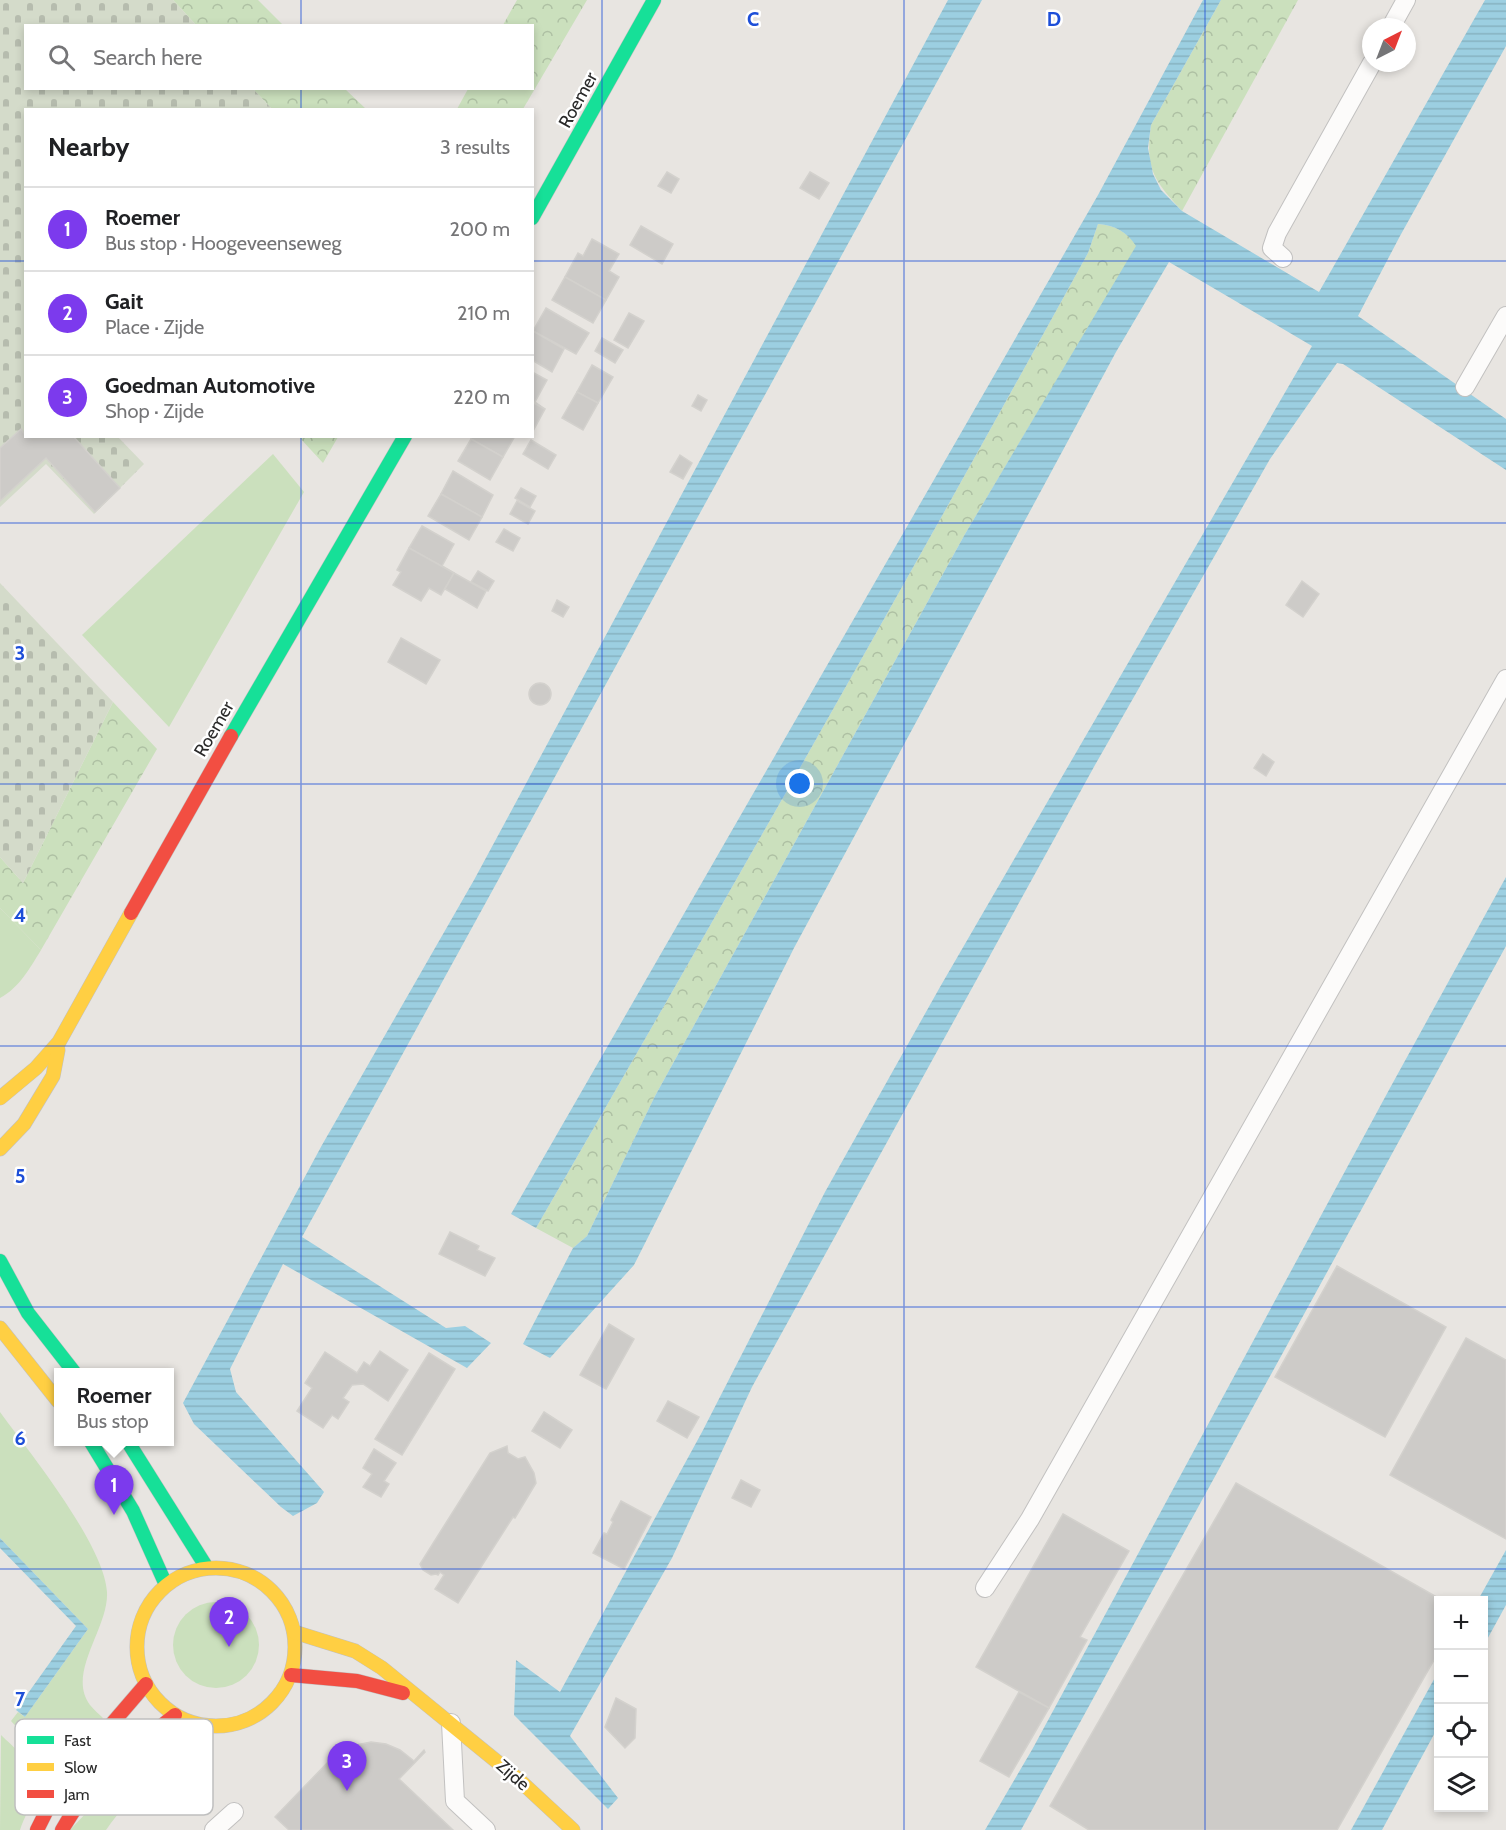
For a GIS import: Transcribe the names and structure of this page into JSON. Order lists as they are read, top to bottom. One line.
{"streets":{"main road":["Roemer","Zijde"]},"legend":["Fast","Slow","Jam"],"north":"top right","page":{"search":"Search here","heading":["Nearby","3 results"],"list":[{"mark":"1","name":"Roemer","note":"Bus stop · Hoogeveenseweg","value":"200 m"},{"mark":"2","name":"Gait","note":"Place · Zijde","value":"210 m"},{"mark":"3","name":"Goedman Automotive","note":"Shop · Zijde","value":"220 m"}],"popup":["Roemer","Bus stop"],"pins":["1","2","3"],"map_buttons":["+","−"]},"grid":{"columns":["C","D"],"rows":["3","4","5","6","7"]}}
